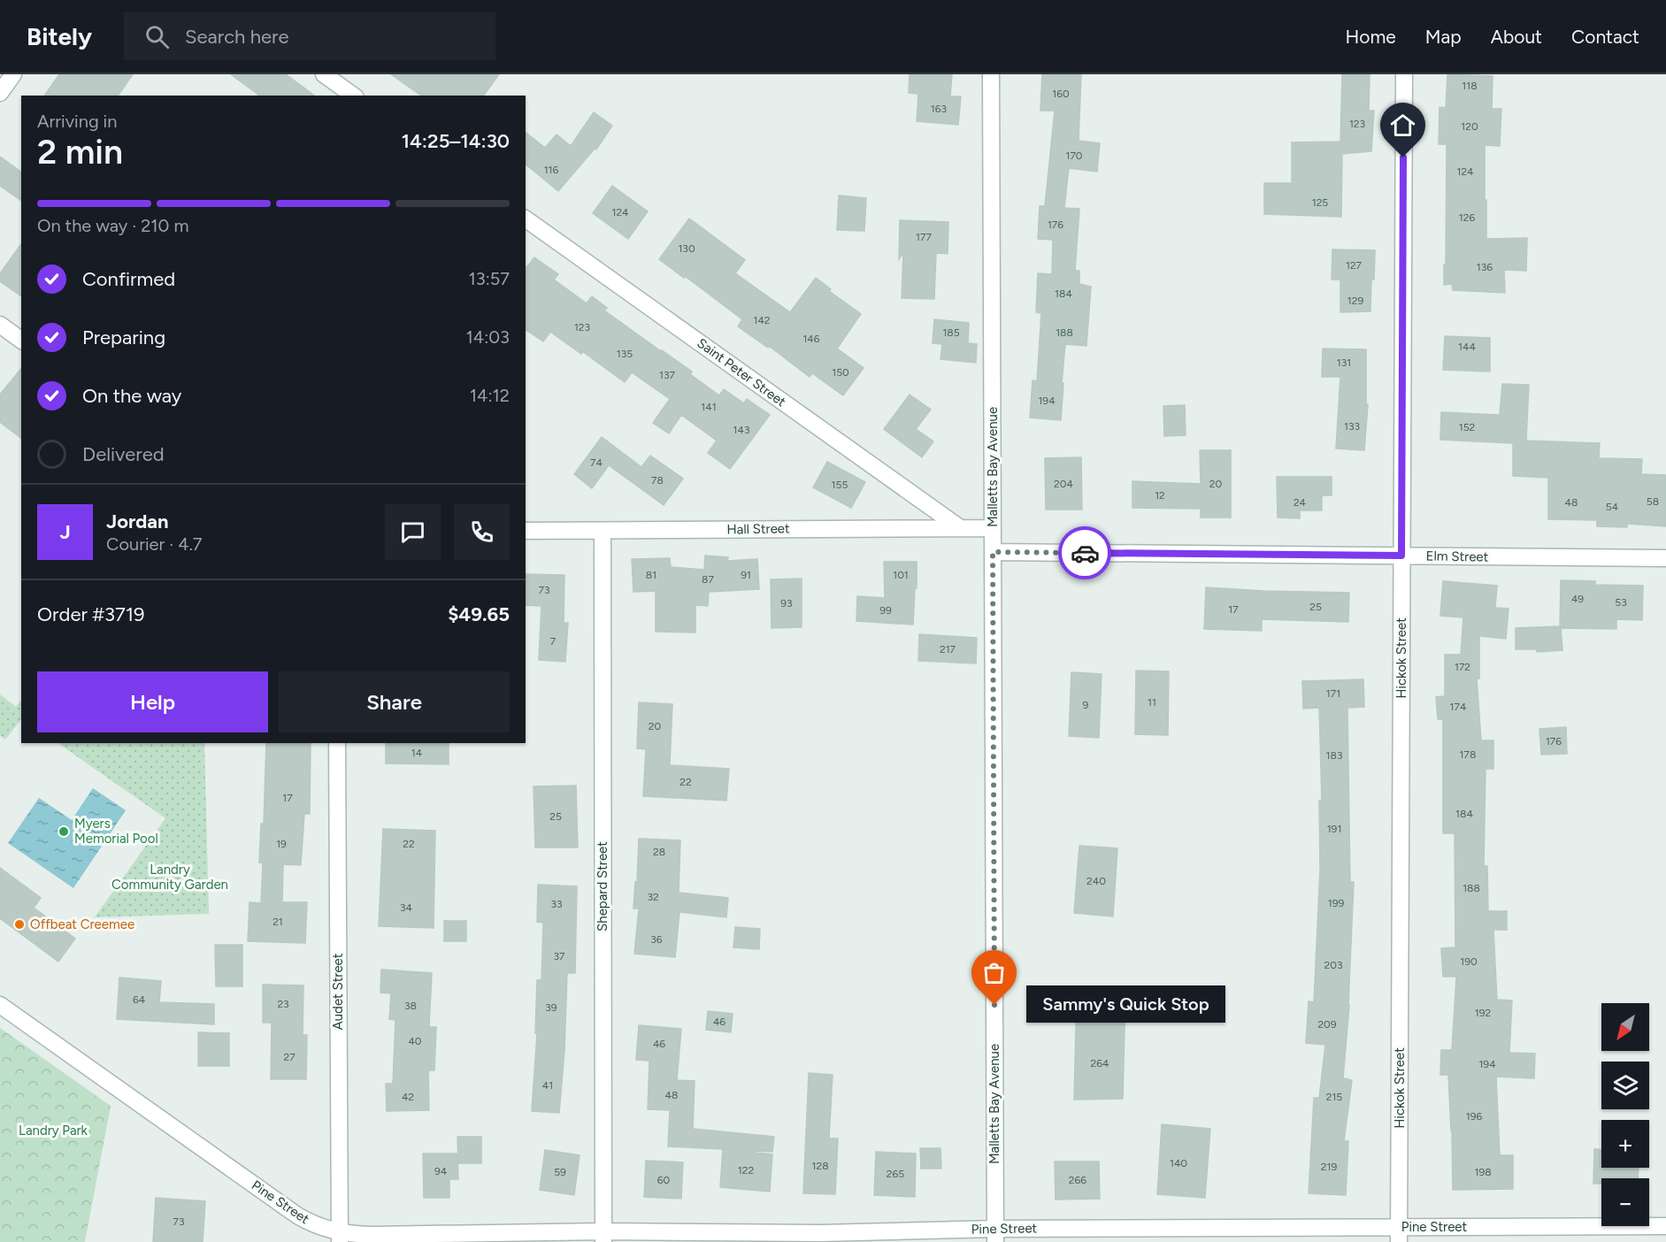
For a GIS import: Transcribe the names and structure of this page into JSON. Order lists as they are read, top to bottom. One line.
{"streets":{"street":["Saint Peter Street","Malletts Bay Avenue","Hall Street","Elm Street","Hickok Street","Shepard Street","Audet Street","Pine Street"]},"crossings":[["Saint Peter Street","Hall Street"],["Malletts Bay Avenue","Hall Street"],["Malletts Bay Avenue","Elm Street"],["Malletts Bay Avenue","Pine Street"],["Hall Street","Shepard Street"],["Elm Street","Hickok Street"],["Hickok Street","Pine Street"],["Shepard Street","Pine Street"],["Audet Street","Pine Street"]],"parks":["Landry Community Garden","Landry Park"],"places":["Myers Memorial Pool","Offbeat Creemee","Sammy's Quick Stop"],"house_numbers":["118","160","163","123","120","170","116","124","125","124","126","176","177","130","127","136","184","129","142","123","185","188","146","144","135","131","150","137","194","141","133","152","143","74","78","204","20","155","12","58","24","48","54","81","91","101","87","73","49","53","93","25","17","99","7","217","172","171","11","9","174","20","176","14","178","183","22","17","184","25","191","19","22","28","240","188","32","199","33","34","21","36","37","190","203","64","23","38","39","192","46","209","40","46","27","264","194","41","48","42","215","196","140","128","219","122","94","59","198","265","60","266","73"],"north":"bottom left","page":{"header":"Bitely","search":"Search here","nav":["Home","Map","About","Contact"],"heading":["2 min","Arriving in","14:25–14:30"],"panel":["Jordan","Courier · 4.7","Order #3719","$49.65"],"bar":"On the way · 210 m","list":[["Confirmed","13:57"],["Preparing","14:03"],["On the way","14:12"],"Delivered"],"round":"J","buttons":["Help","Share"],"bubble":"Sammy's Quick Stop","map_buttons":["+","−"]}}
